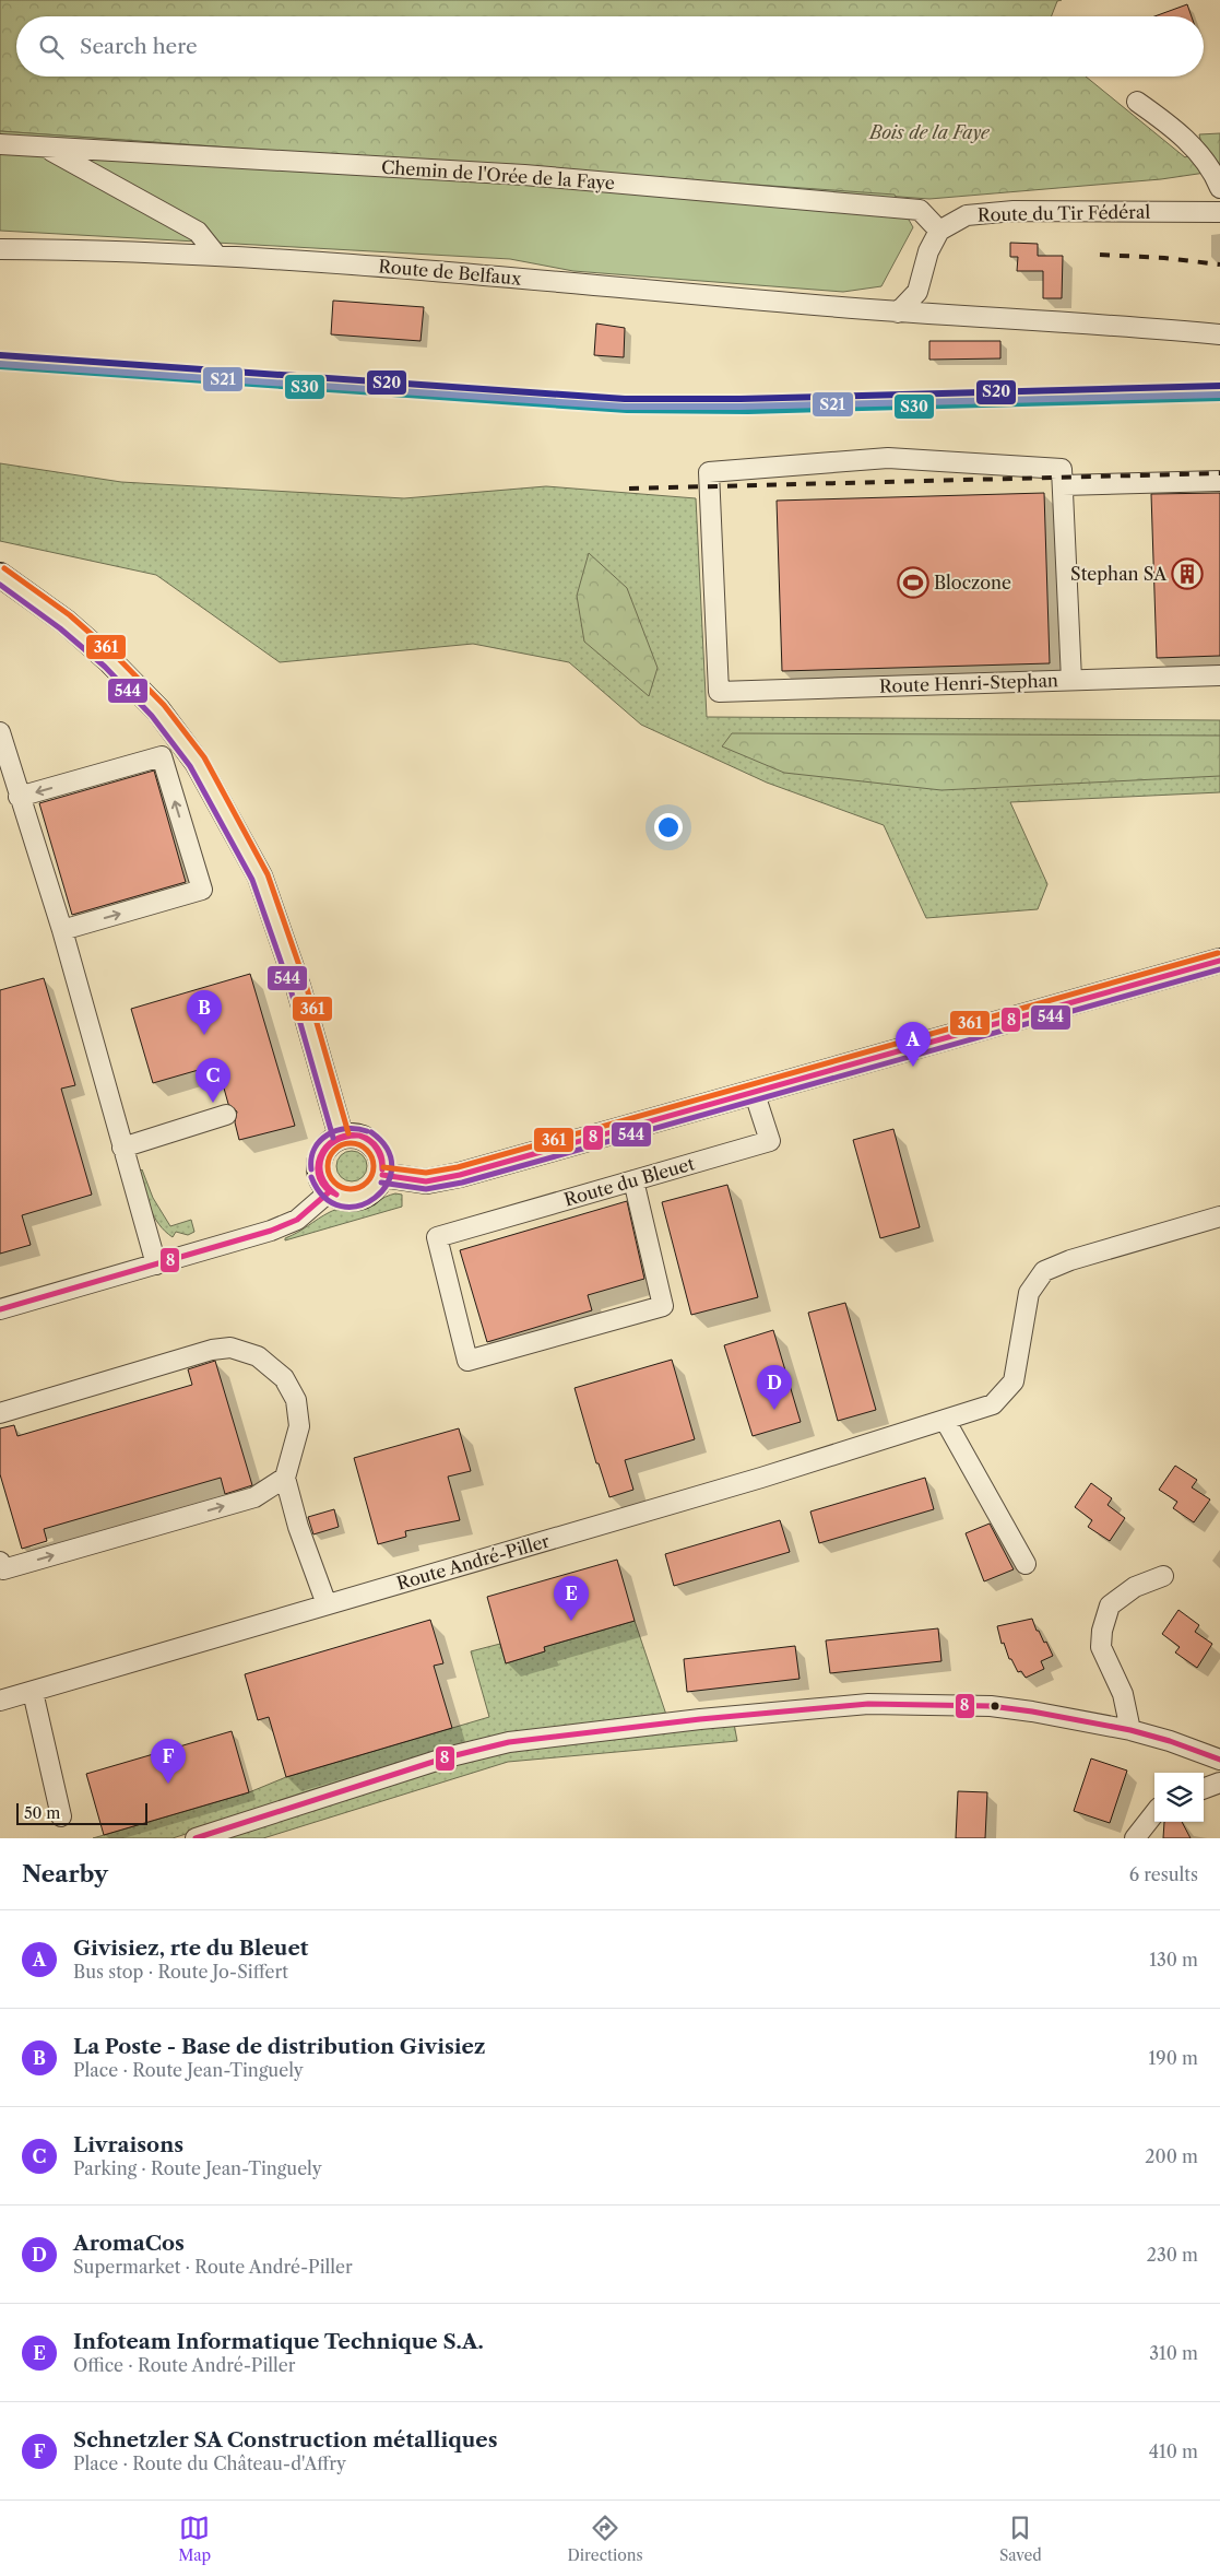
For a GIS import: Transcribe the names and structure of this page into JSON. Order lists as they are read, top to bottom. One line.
{"streets":{"street":["Chemin de l'Orée de la Faye","Route du Tir Fédéral","Route de Belfaux","Route Henri-Stephan","Route du Bleuet","Route André-Piller"]},"crossings":[["Chemin de l'Orée de la Faye","Route du Tir Fédéral"],["Chemin de l'Orée de la Faye","Route de Belfaux"]],"parks":["Bois de la Faye"],"places":{"building":["Stephan SA"],"sports":["Bloczone"]},"lines":["transit line S20","transit line S21","transit line S30","transit line 361","transit line 544","transit line 8"],"scale_bar":"50 m","page":{"search":"Search here","pins":["B","A","C","D","E","F"],"scale":"50 m","heading":["Nearby","6 results"],"list":[{"mark":"A","name":"Givisiez, rte du Bleuet","note":"Bus stop · Route Jo-Siffert","value":"130 m"},{"mark":"B","name":"La Poste - Base de distribution Givisiez","note":"Place · Route Jean-Tinguely","value":"190 m"},{"mark":"C","name":"Livraisons","note":"Parking · Route Jean-Tinguely","value":"200 m"},{"mark":"D","name":"AromaCos","note":"Supermarket · Route André-Piller","value":"230 m"},{"mark":"E","name":"Infoteam Informatique Technique S.A.","note":"Office · Route André-Piller","value":"310 m"},{"mark":"F","name":"Schnetzler SA Construction métalliques","note":"Place · Route du Château-d'Affry","value":"410 m"}],"nav":["Map","Directions","Saved"]}}
